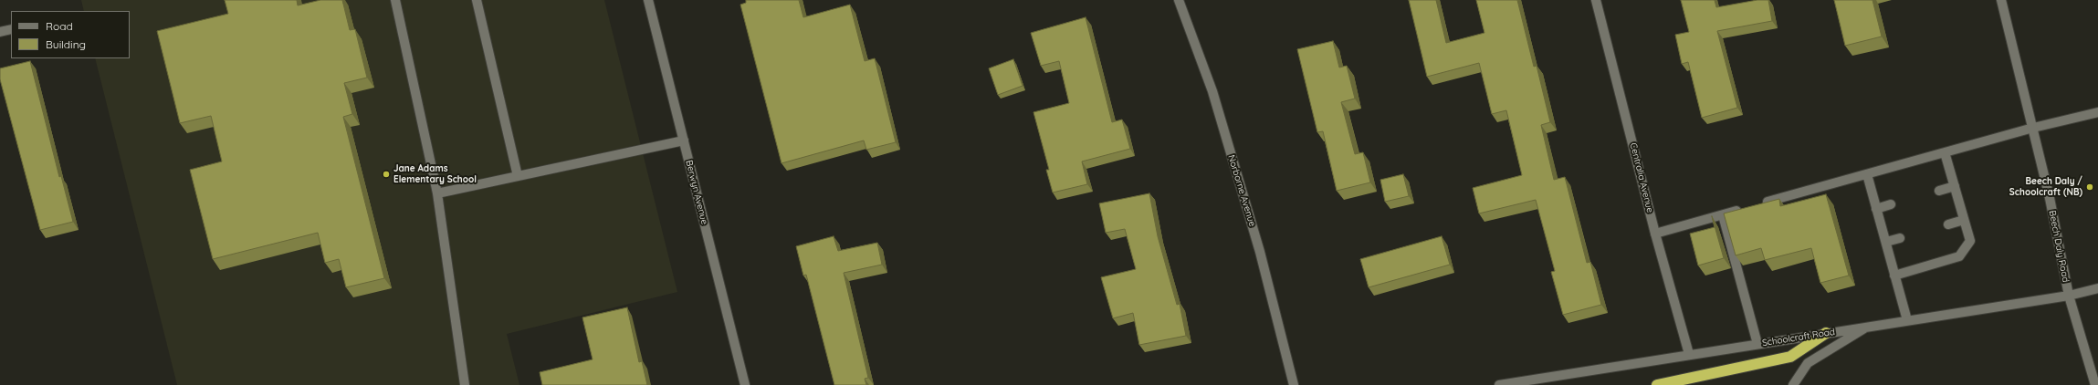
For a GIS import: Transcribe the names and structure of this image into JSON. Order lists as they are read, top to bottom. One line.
{"streets":{"street":["Centralia Avenue","Norborne Avenue","Berwyn Avenue","Beech Daly Road","Schoolcraft Road"]},"crossings":[["Centralia Avenue","Schoolcraft Road"],["Beech Daly Road","Schoolcraft Road"]],"places":["Jane Adams Elementary School","Beech Daly / Schoolcraft (NB)"],"legend":["Road","Building"]}
